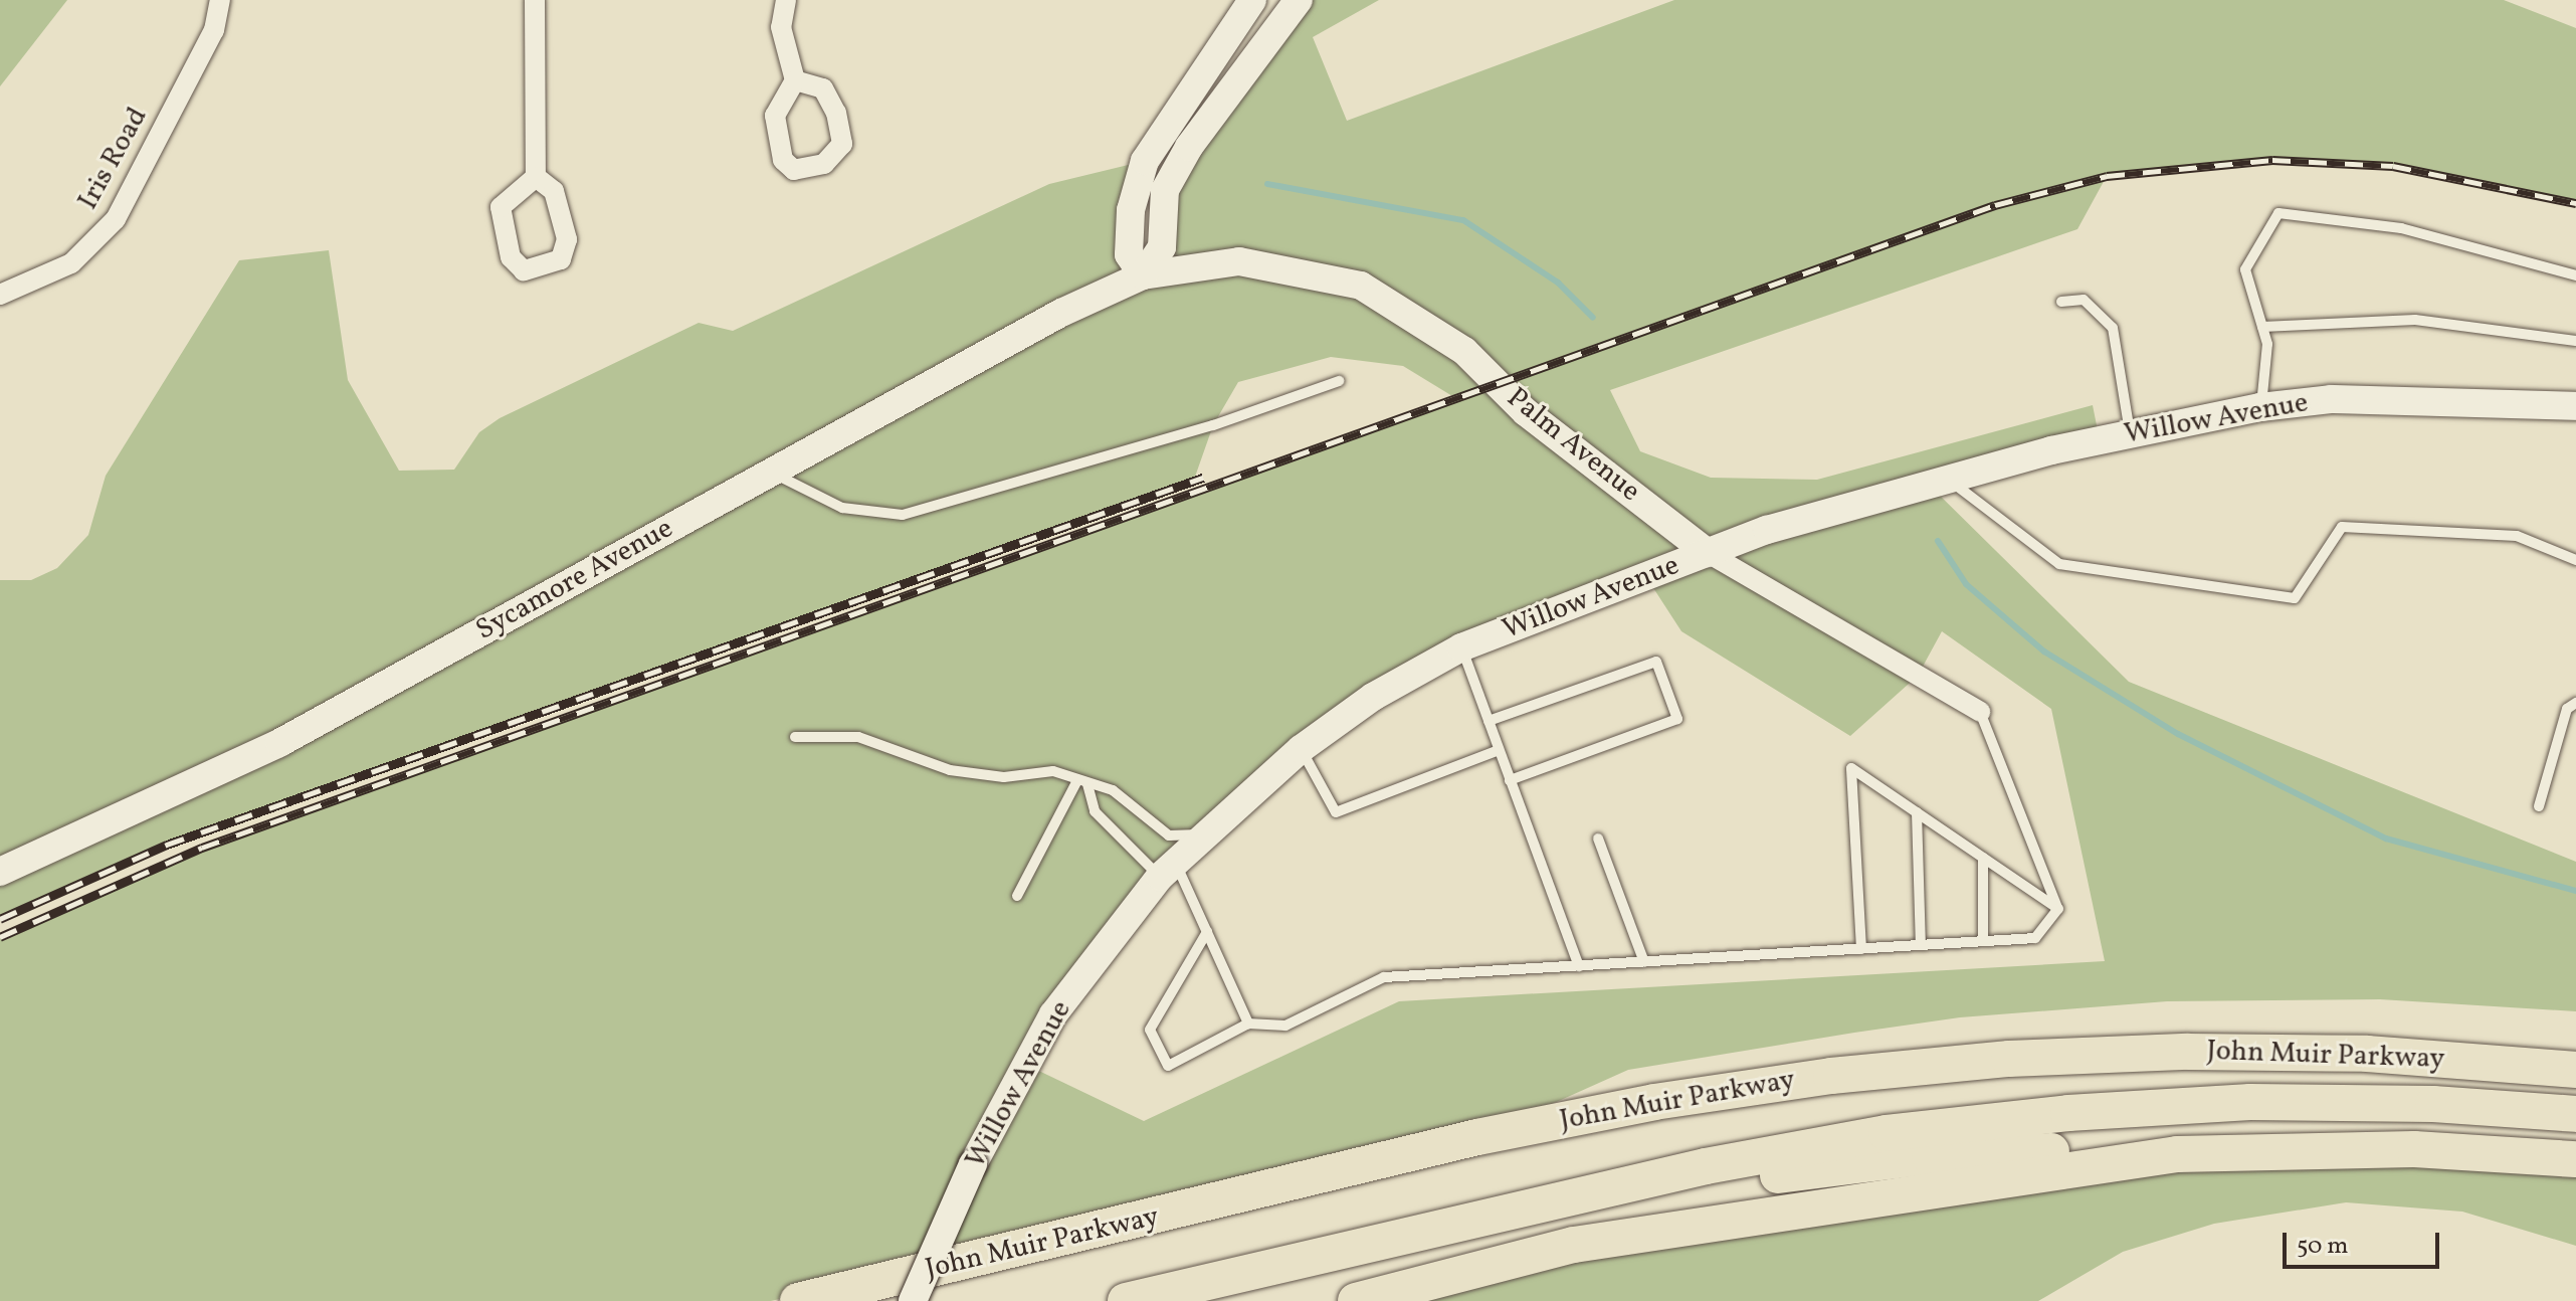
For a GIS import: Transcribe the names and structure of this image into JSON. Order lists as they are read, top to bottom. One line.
{"streets":{"highway":["John Muir Parkway"],"street":["Iris Road","Willow Avenue","Palm Avenue","Sycamore Avenue"]},"crossings":[["Willow Avenue","Palm Avenue"],["Palm Avenue","Sycamore Avenue"]],"scale_bar":"50 m"}
